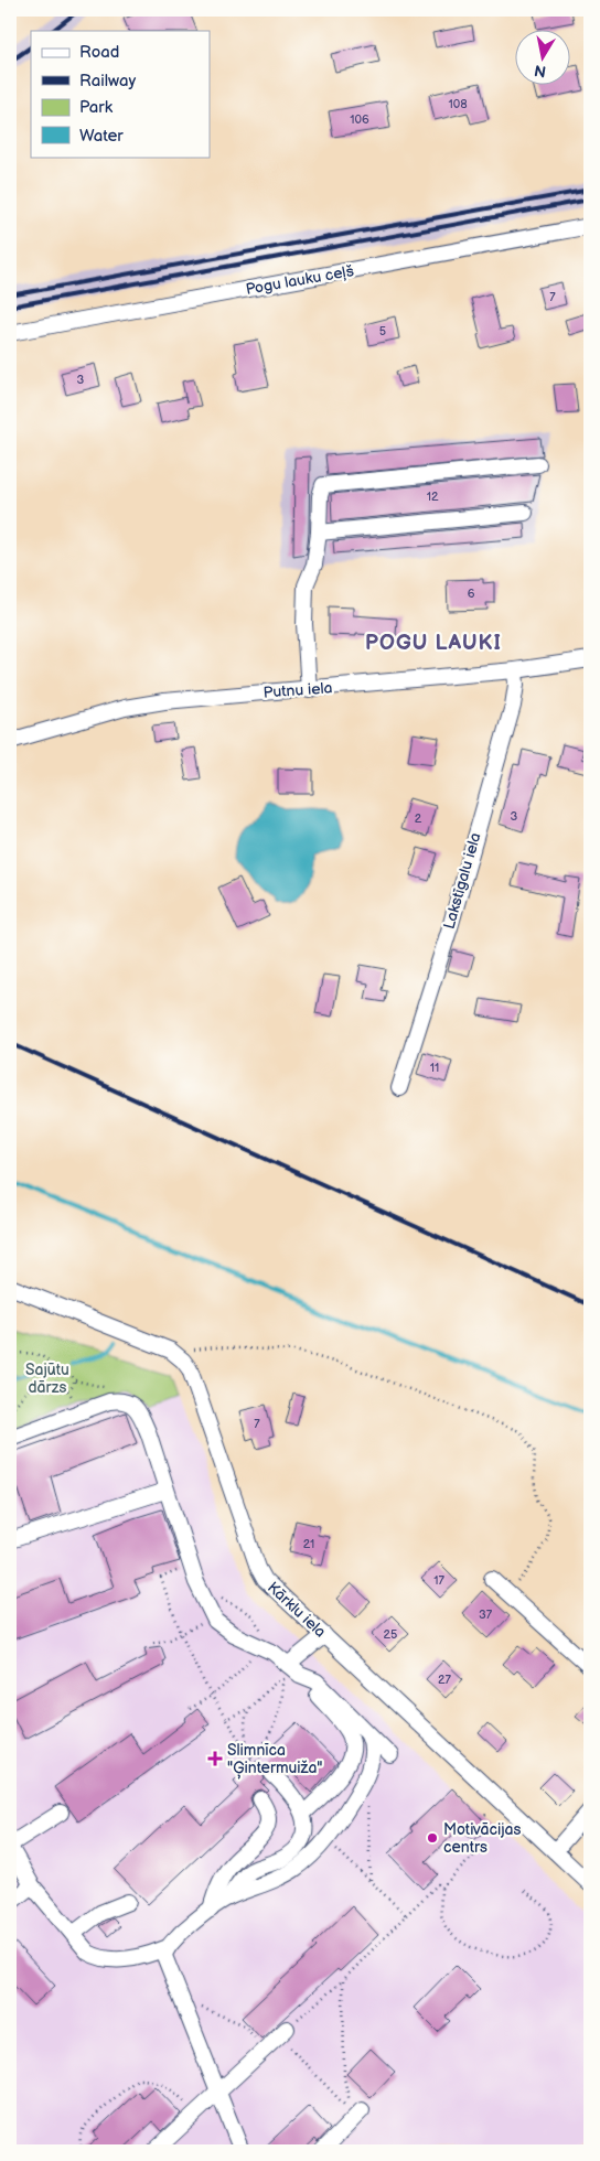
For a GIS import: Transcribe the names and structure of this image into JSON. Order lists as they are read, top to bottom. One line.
{"streets":{"street":["Pogu lauku ceļš","Putnu iela","Lakstīgalu iela","Kārklu iela"]},"crossings":[["Putnu iela","Lakstīgalu iela"]],"districts":["POGU LAUKI"],"parks":["Sajūtu dārzs"],"places":{"health":["Slimnīca \"Ģintermuiža\""],"other":["Motivācijas centrs"]},"house_numbers":["108","106","7","5","3","12","6","3","2","11","7","21","17","37","25","27"],"legend":["Road","Railway","Park","Water"],"north":"bottom"}
